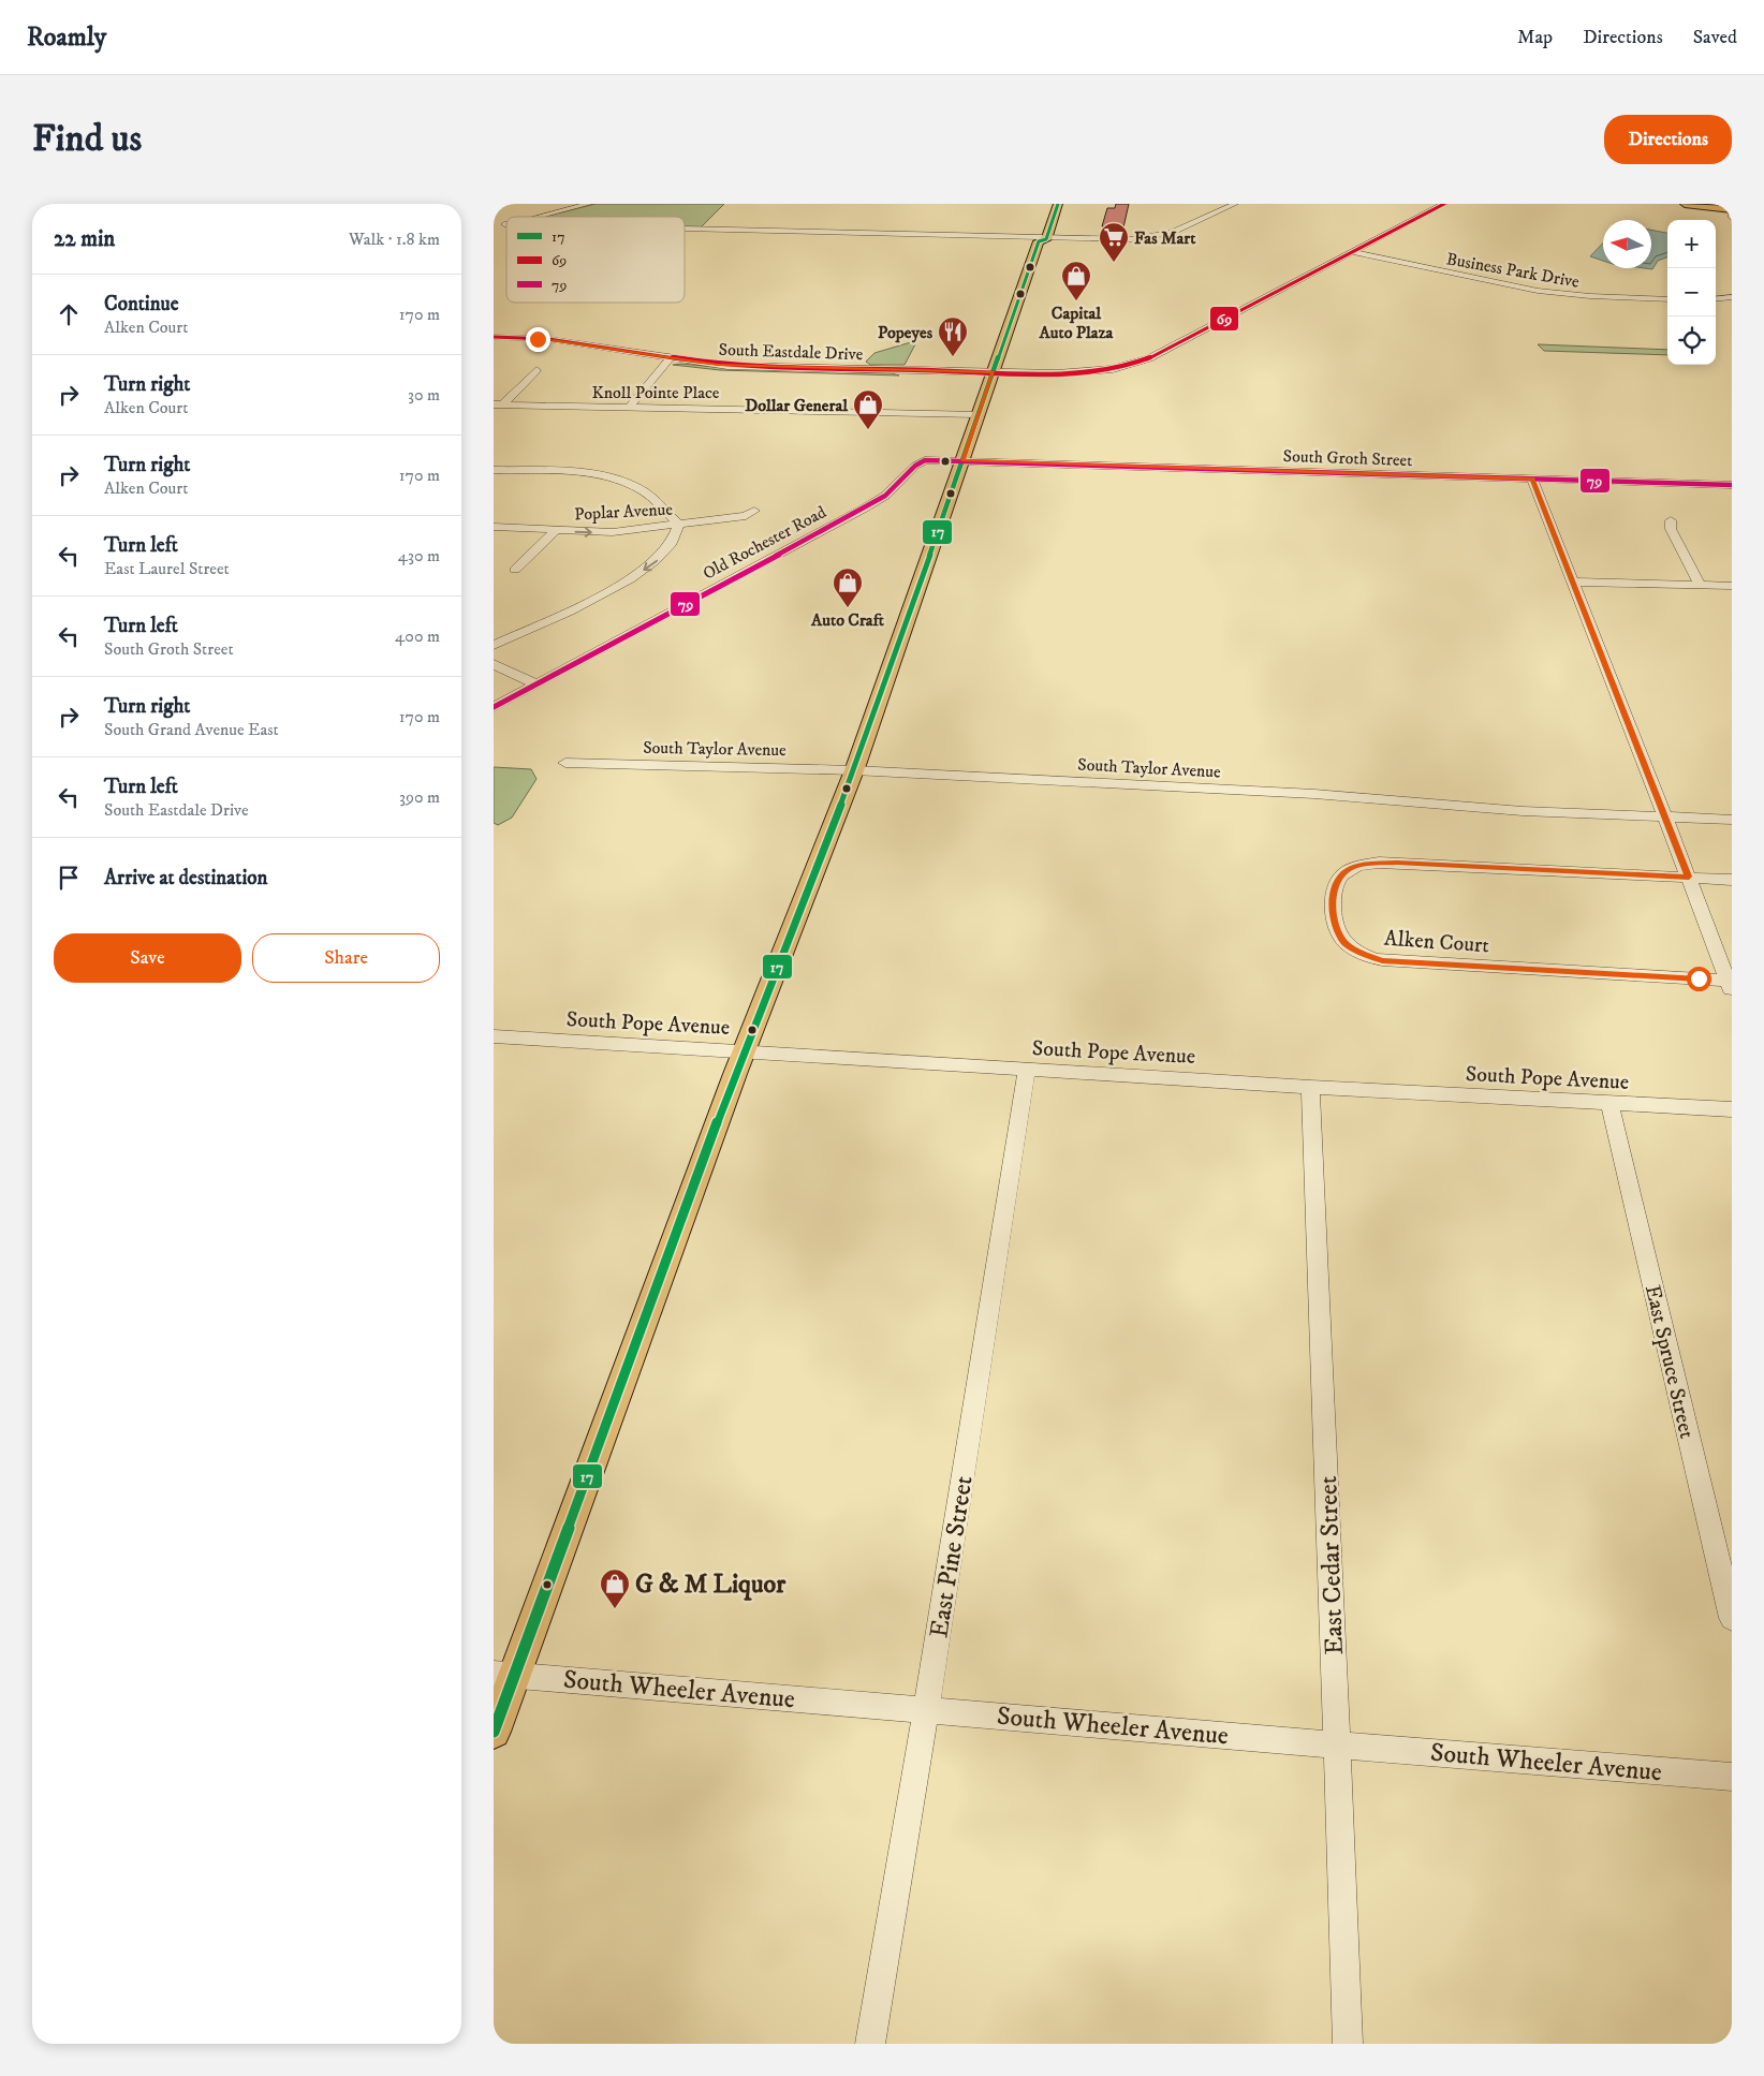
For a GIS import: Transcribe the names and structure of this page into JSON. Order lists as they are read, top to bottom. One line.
{"streets":{"street":["Business Park Drive","South Eastdale Drive","Knoll Pointe Place","South Groth Street","Poplar Avenue","Old Rochester Road","South Taylor Avenue","Alken Court","South Pope Avenue","East Spruce Street","East Pine Street","East Cedar Street","South Wheeler Avenue"]},"crossings":[["South Groth Street","Old Rochester Road"],["South Pope Avenue","East Spruce Street"],["South Pope Avenue","East Pine Street"],["South Pope Avenue","East Cedar Street"],["East Pine Street","South Wheeler Avenue"],["East Cedar Street","South Wheeler Avenue"]],"places":{"supermarket":["Fas Mart"],"shop":["Capital Auto Plaza","Dollar General","Auto Craft","G & M Liquor"],"restaurant":["Popeyes"]},"lines":["transit line 17","transit line 69","transit line 79"],"legend":["17","69","79"],"north":"left","page":{"header":"Roamly","nav":["Map","Directions","Saved"],"buttons":["Directions",["Save","Share"]],"title":"Find us","heading":["22 min","Walk · 1.8 km"],"map_buttons":["+","−"],"list":[["Continue","Alken Court","170 m"],["Turn right","Alken Court","30 m"],["Turn right","Alken Court","170 m"],["Turn left","East Laurel Street","430 m"],["Turn left","South Groth Street","400 m"],["Turn right","South Grand Avenue East","170 m"],["Turn left","South Eastdale Drive","390 m"],"Arrive at destination"]}}
